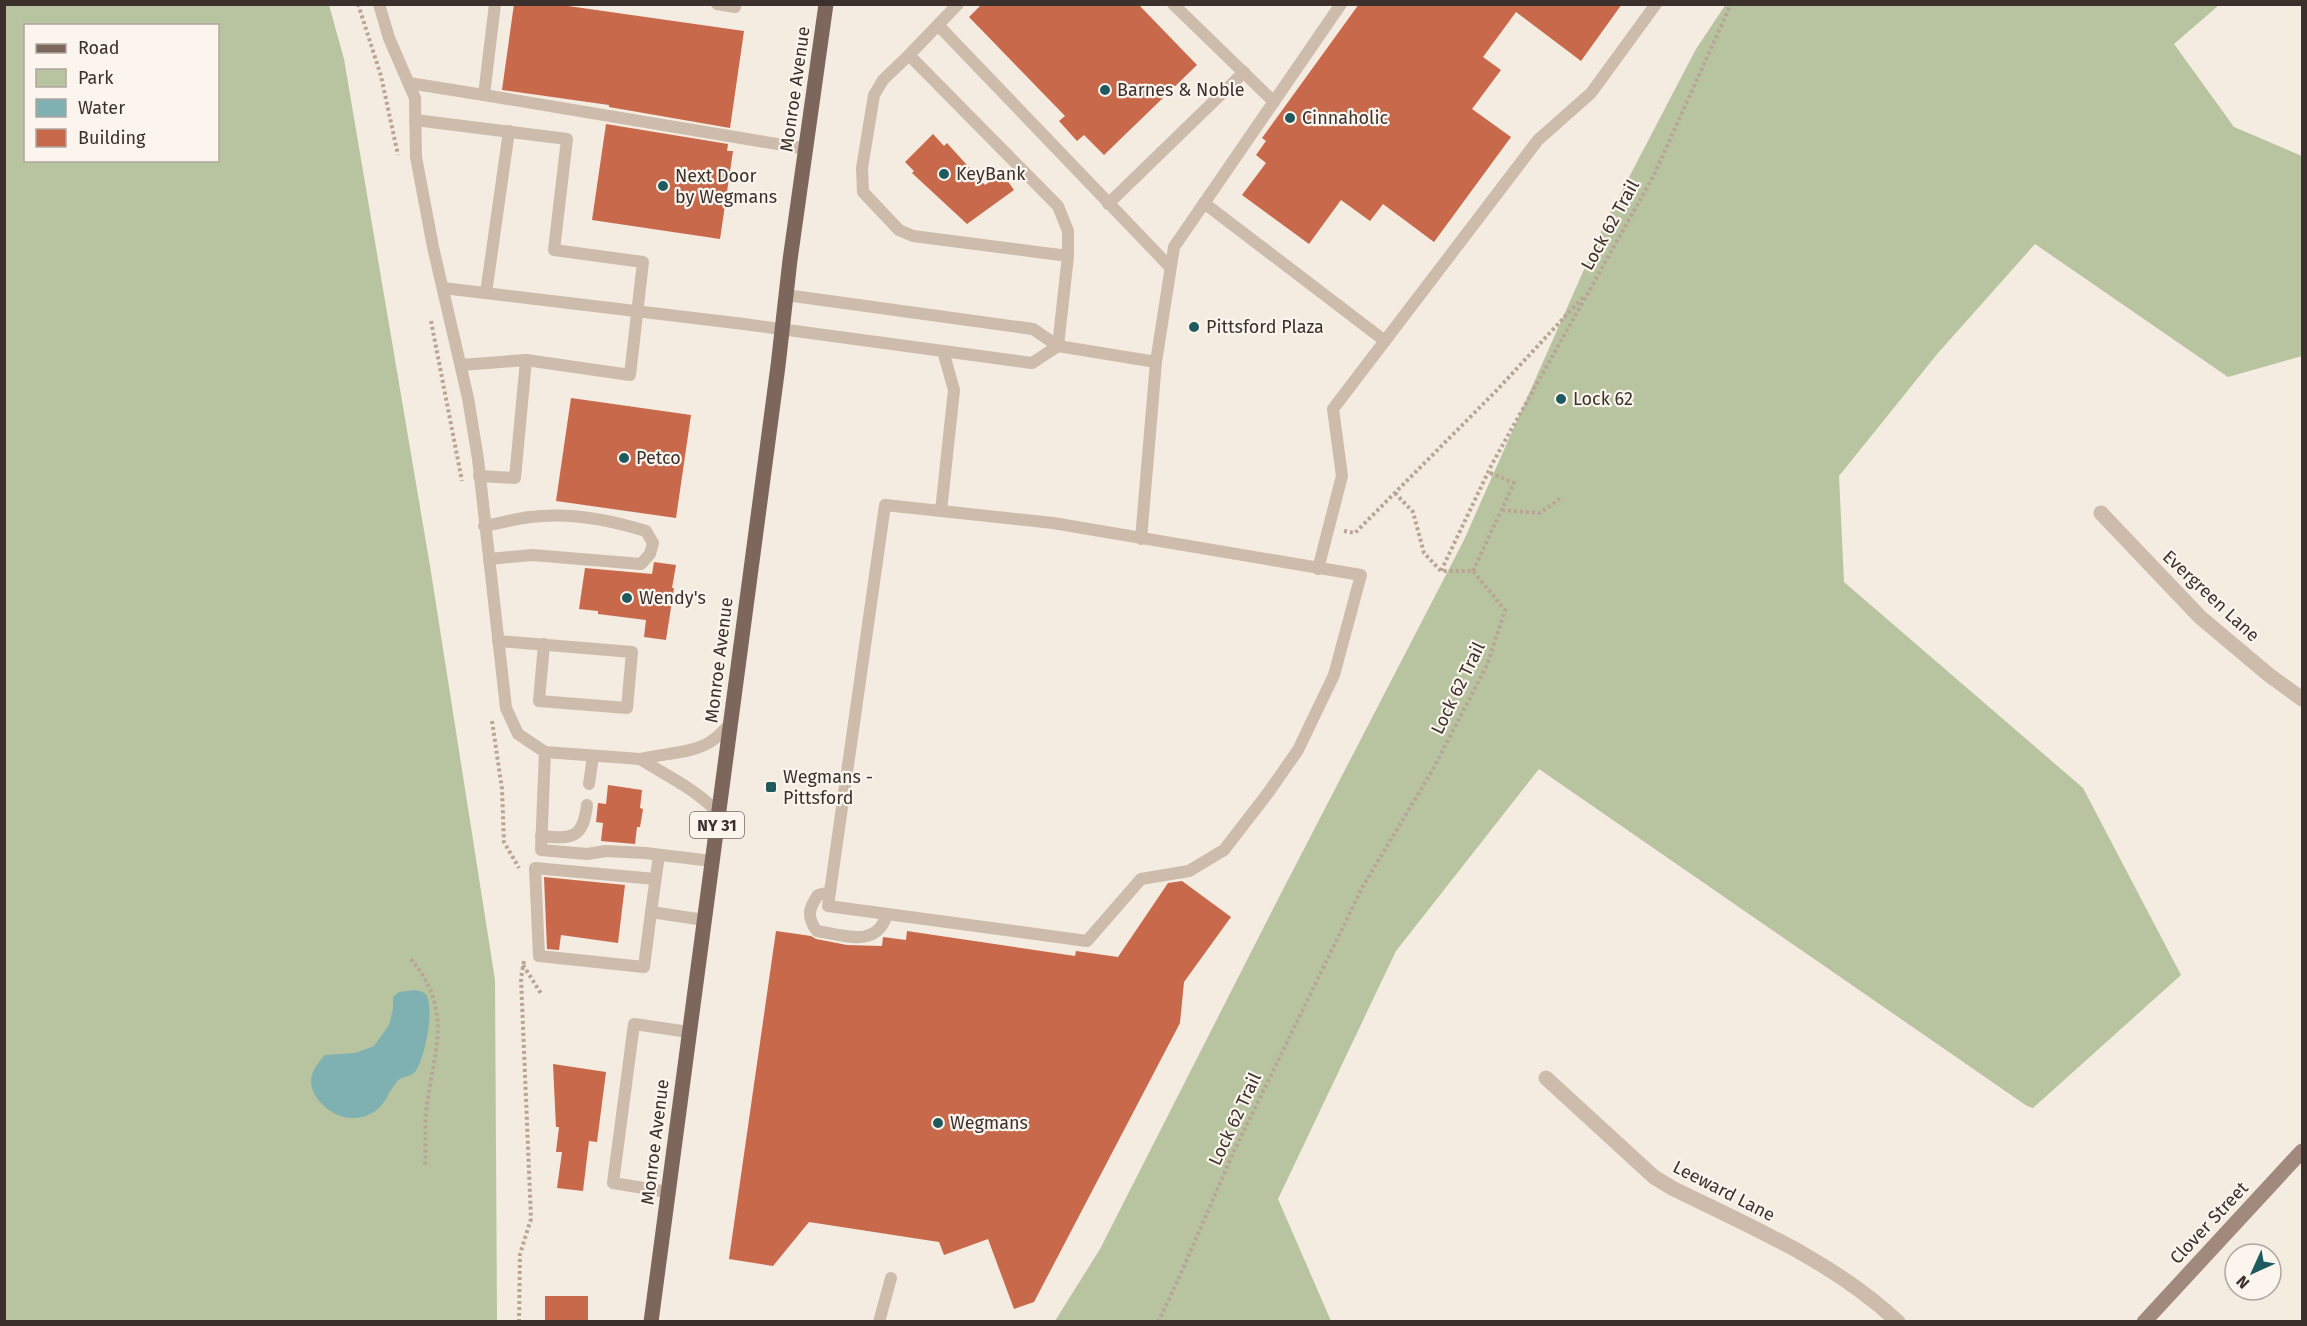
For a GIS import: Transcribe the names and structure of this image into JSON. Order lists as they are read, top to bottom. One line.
{"streets":{"main road":["Monroe Avenue","NY 31","Clover Street"],"street":["Evergreen Lane","Leeward Lane"],"path":["Lock 62 Trail"]},"places":{"other":["Barnes & Noble","Cinnaholic","KeyBank","Next Door by Wegmans","Pittsford Plaza","Lock 62","Petco","Wendy's","Wegmans"],"transit":["Wegmans - Pittsford"]},"legend":["Road","Park","Water","Building"],"north":"bottom left"}
